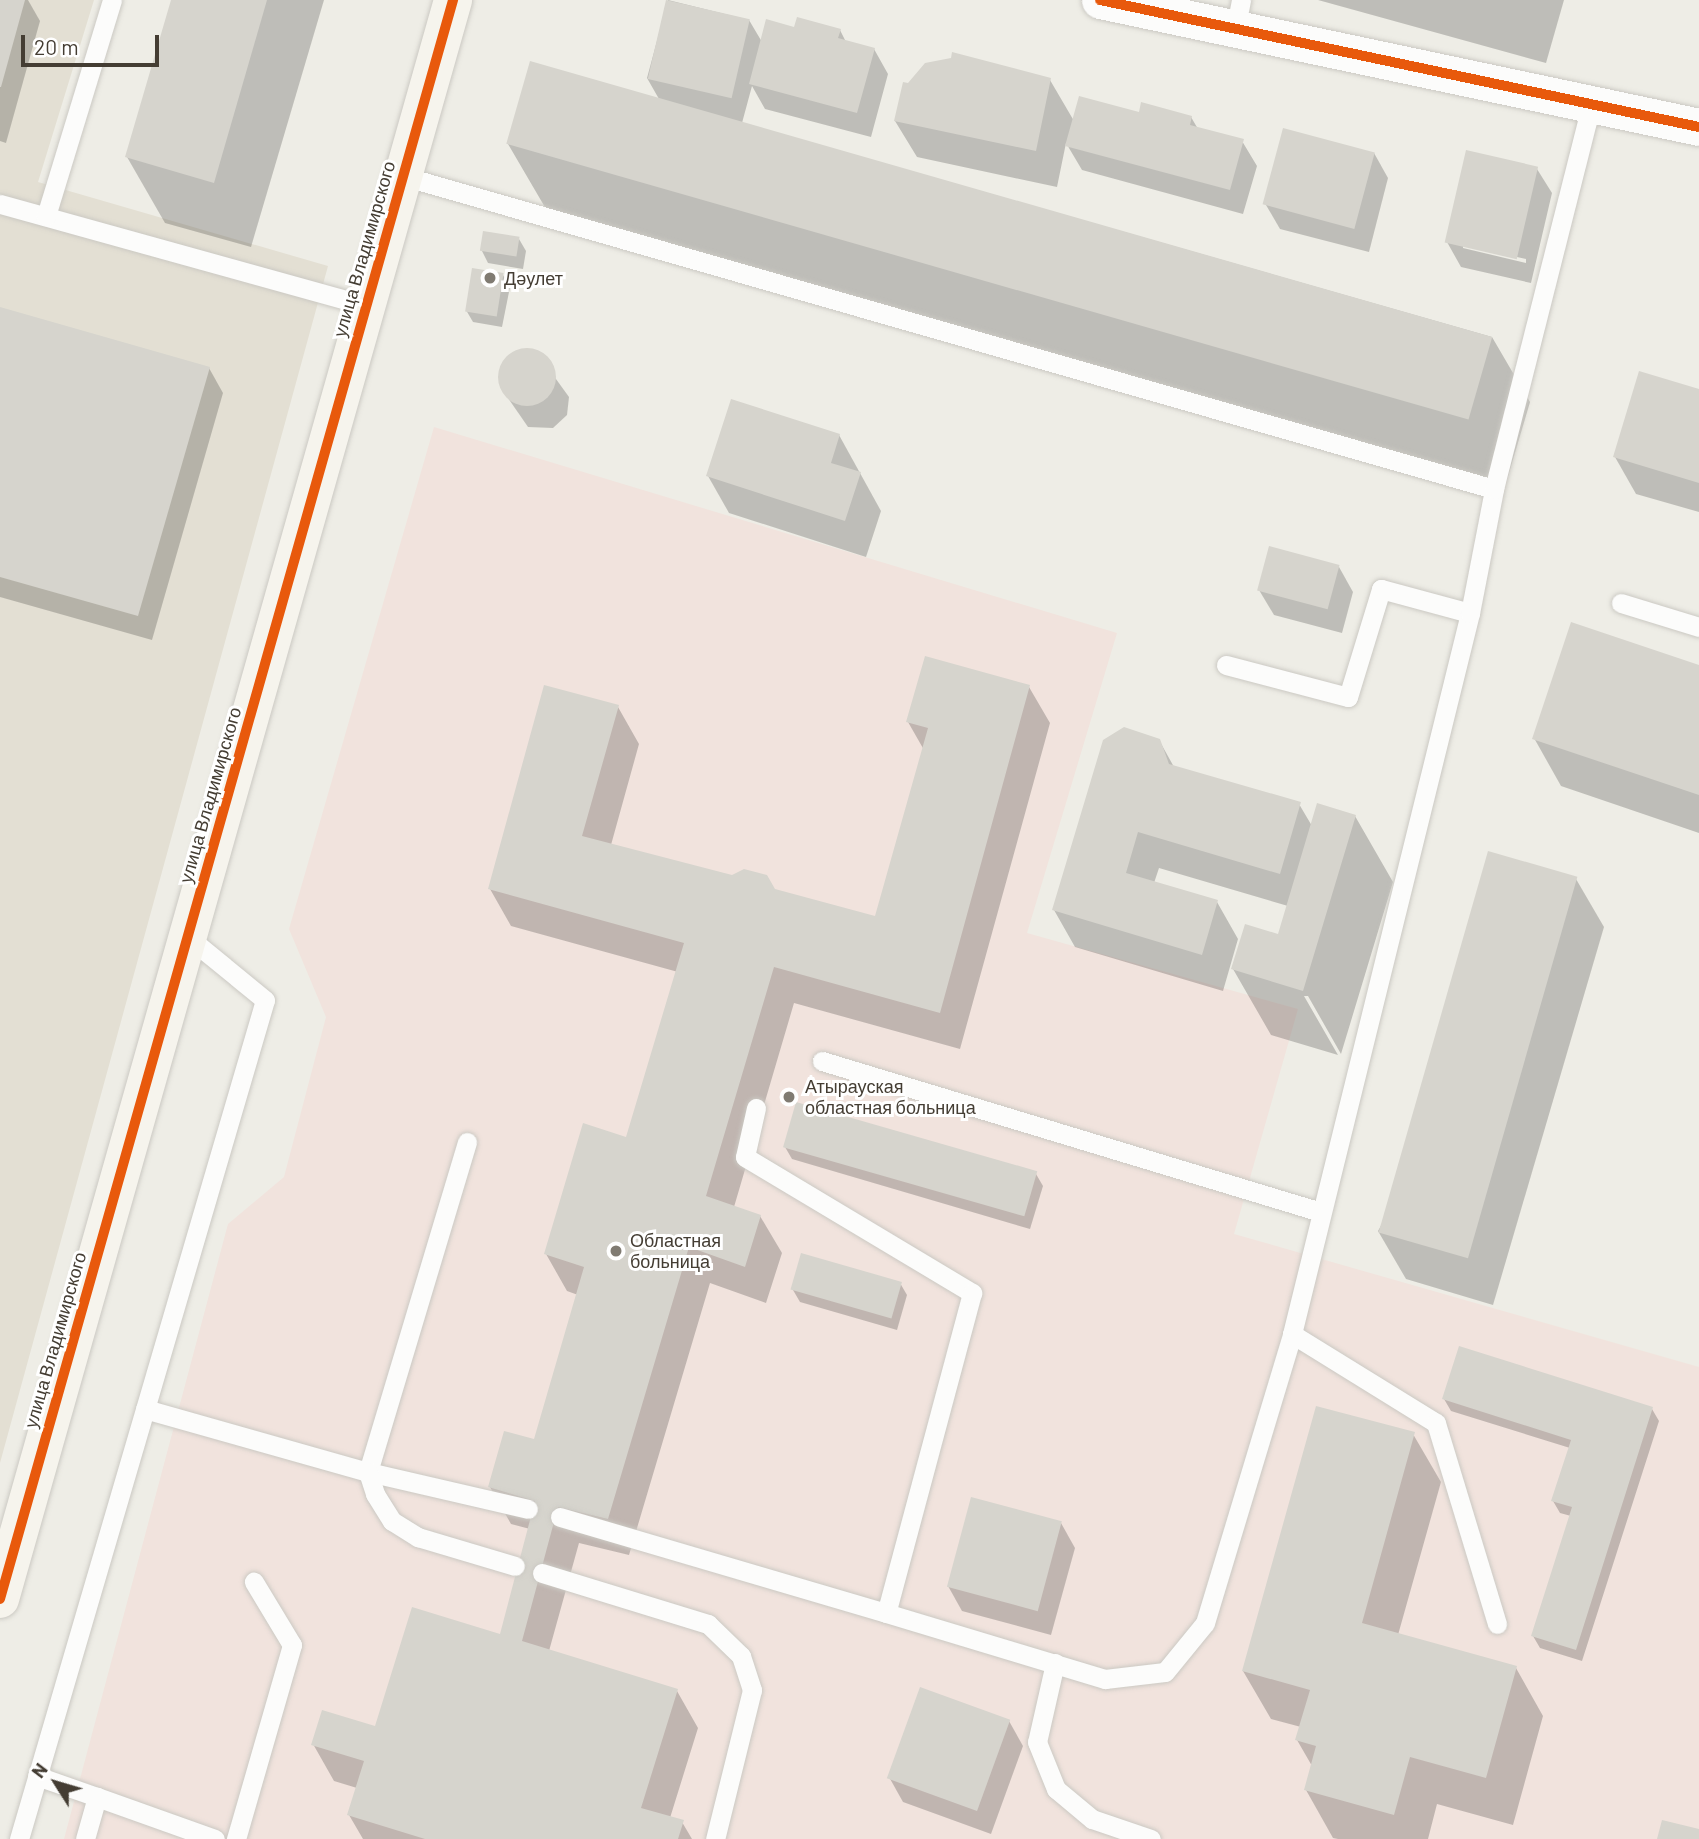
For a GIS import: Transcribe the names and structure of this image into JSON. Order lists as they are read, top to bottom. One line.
{"streets":{"street":["улица Владимирского"]},"places":["Дәулет","Атырауская областная больница","Областная больница"],"scale_bar":"20 m","north":"top left"}
